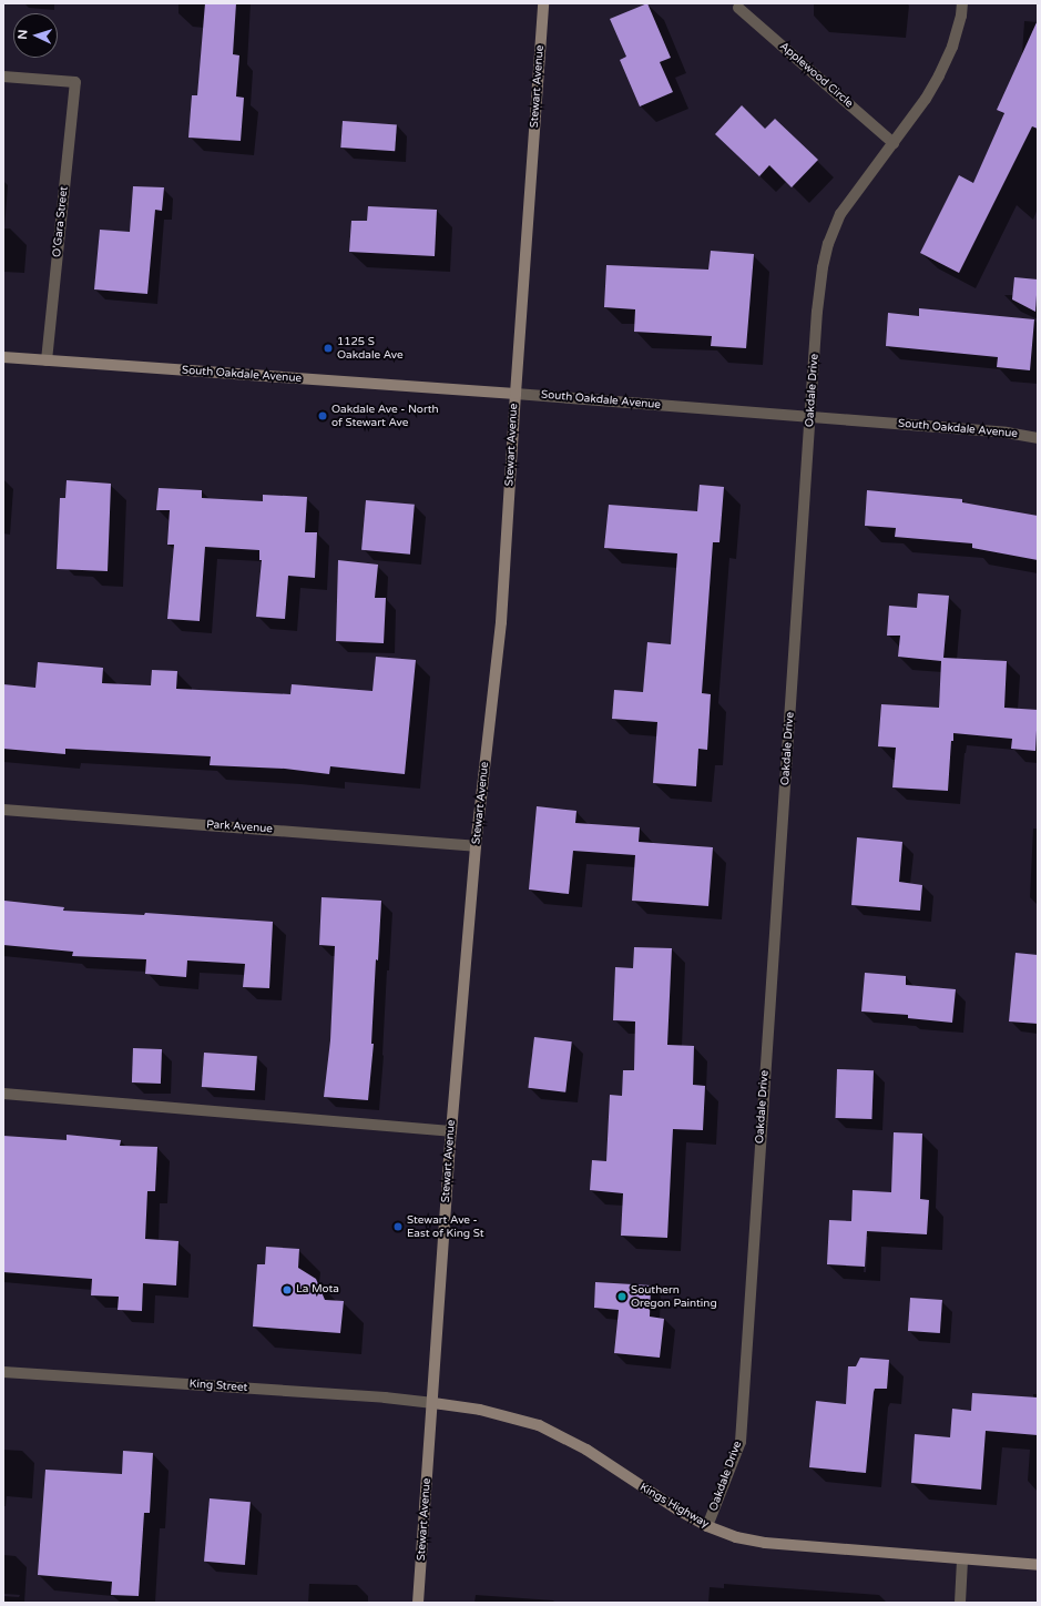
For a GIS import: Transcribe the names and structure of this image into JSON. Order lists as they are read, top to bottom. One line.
{"streets":{"main road":["Stewart Avenue","South Oakdale Avenue","Kings Highway"],"street":["Applewood Circle","O'Gara Street","Oakdale Drive","Park Avenue","King Street"]},"crossings":[["Applewood Circle","Oakdale Drive"],["Stewart Avenue","South Oakdale Avenue"],["Stewart Avenue","Park Avenue"],["Stewart Avenue","King Street"],["Stewart Avenue","Kings Highway"],["O'Gara Street","South Oakdale Avenue"],["South Oakdale Avenue","Oakdale Drive"],["Oakdale Drive","Kings Highway"],["King Street","Kings Highway"]],"places":["1125 S Oakdale Ave","Oakdale Ave - North of Stewart Ave","Stewart Ave - East of King St","La Mota","Southern Oregon Painting"],"north":"left"}
